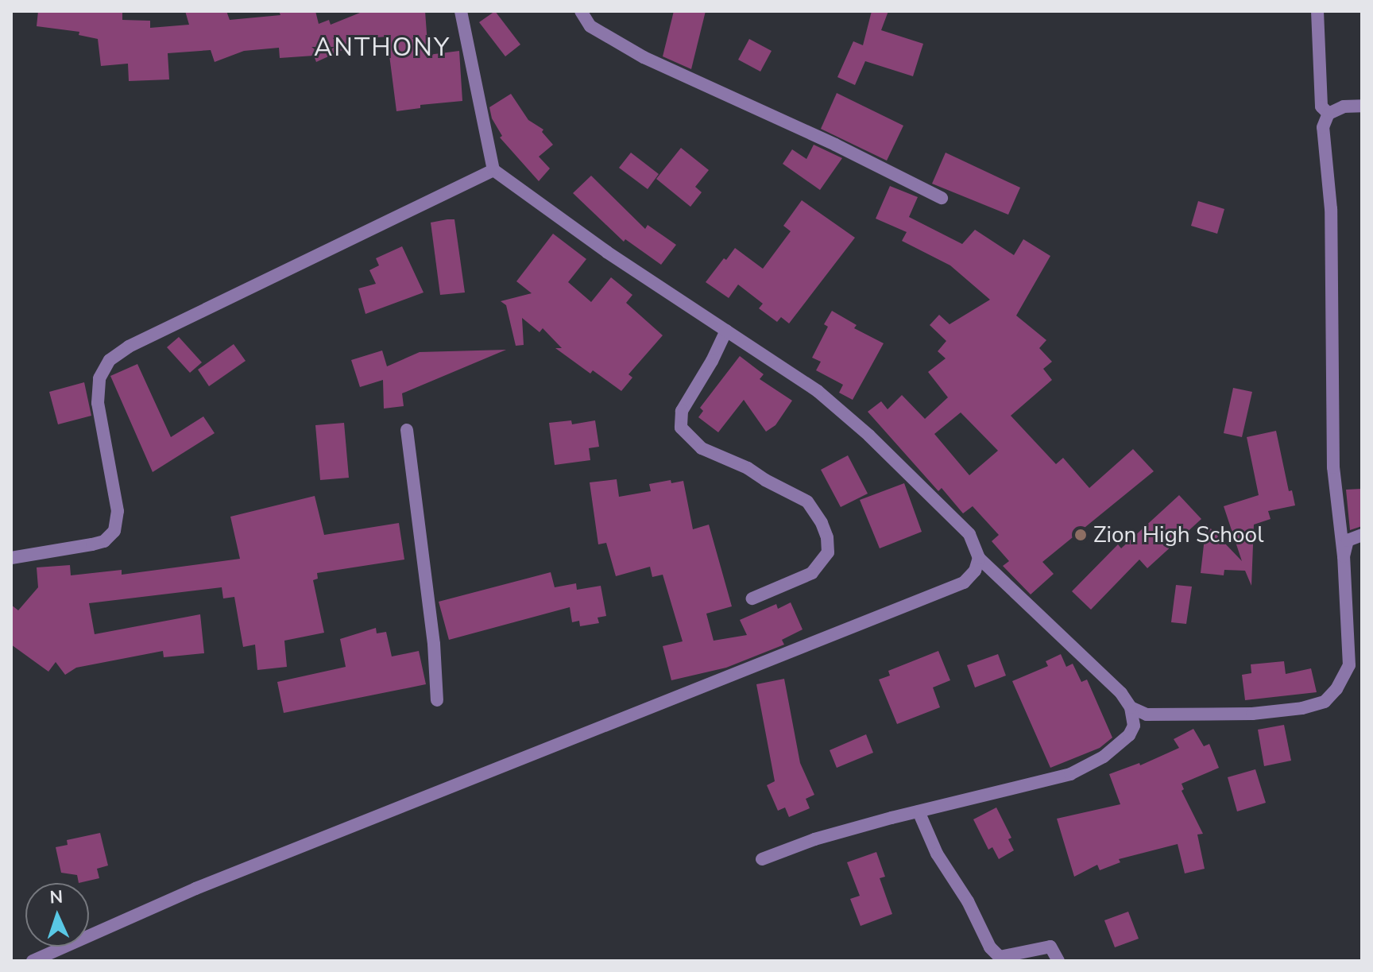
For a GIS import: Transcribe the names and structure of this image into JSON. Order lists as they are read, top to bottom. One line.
{"districts":["ANTHONY"],"places":["Zion High School"],"north":"top"}
